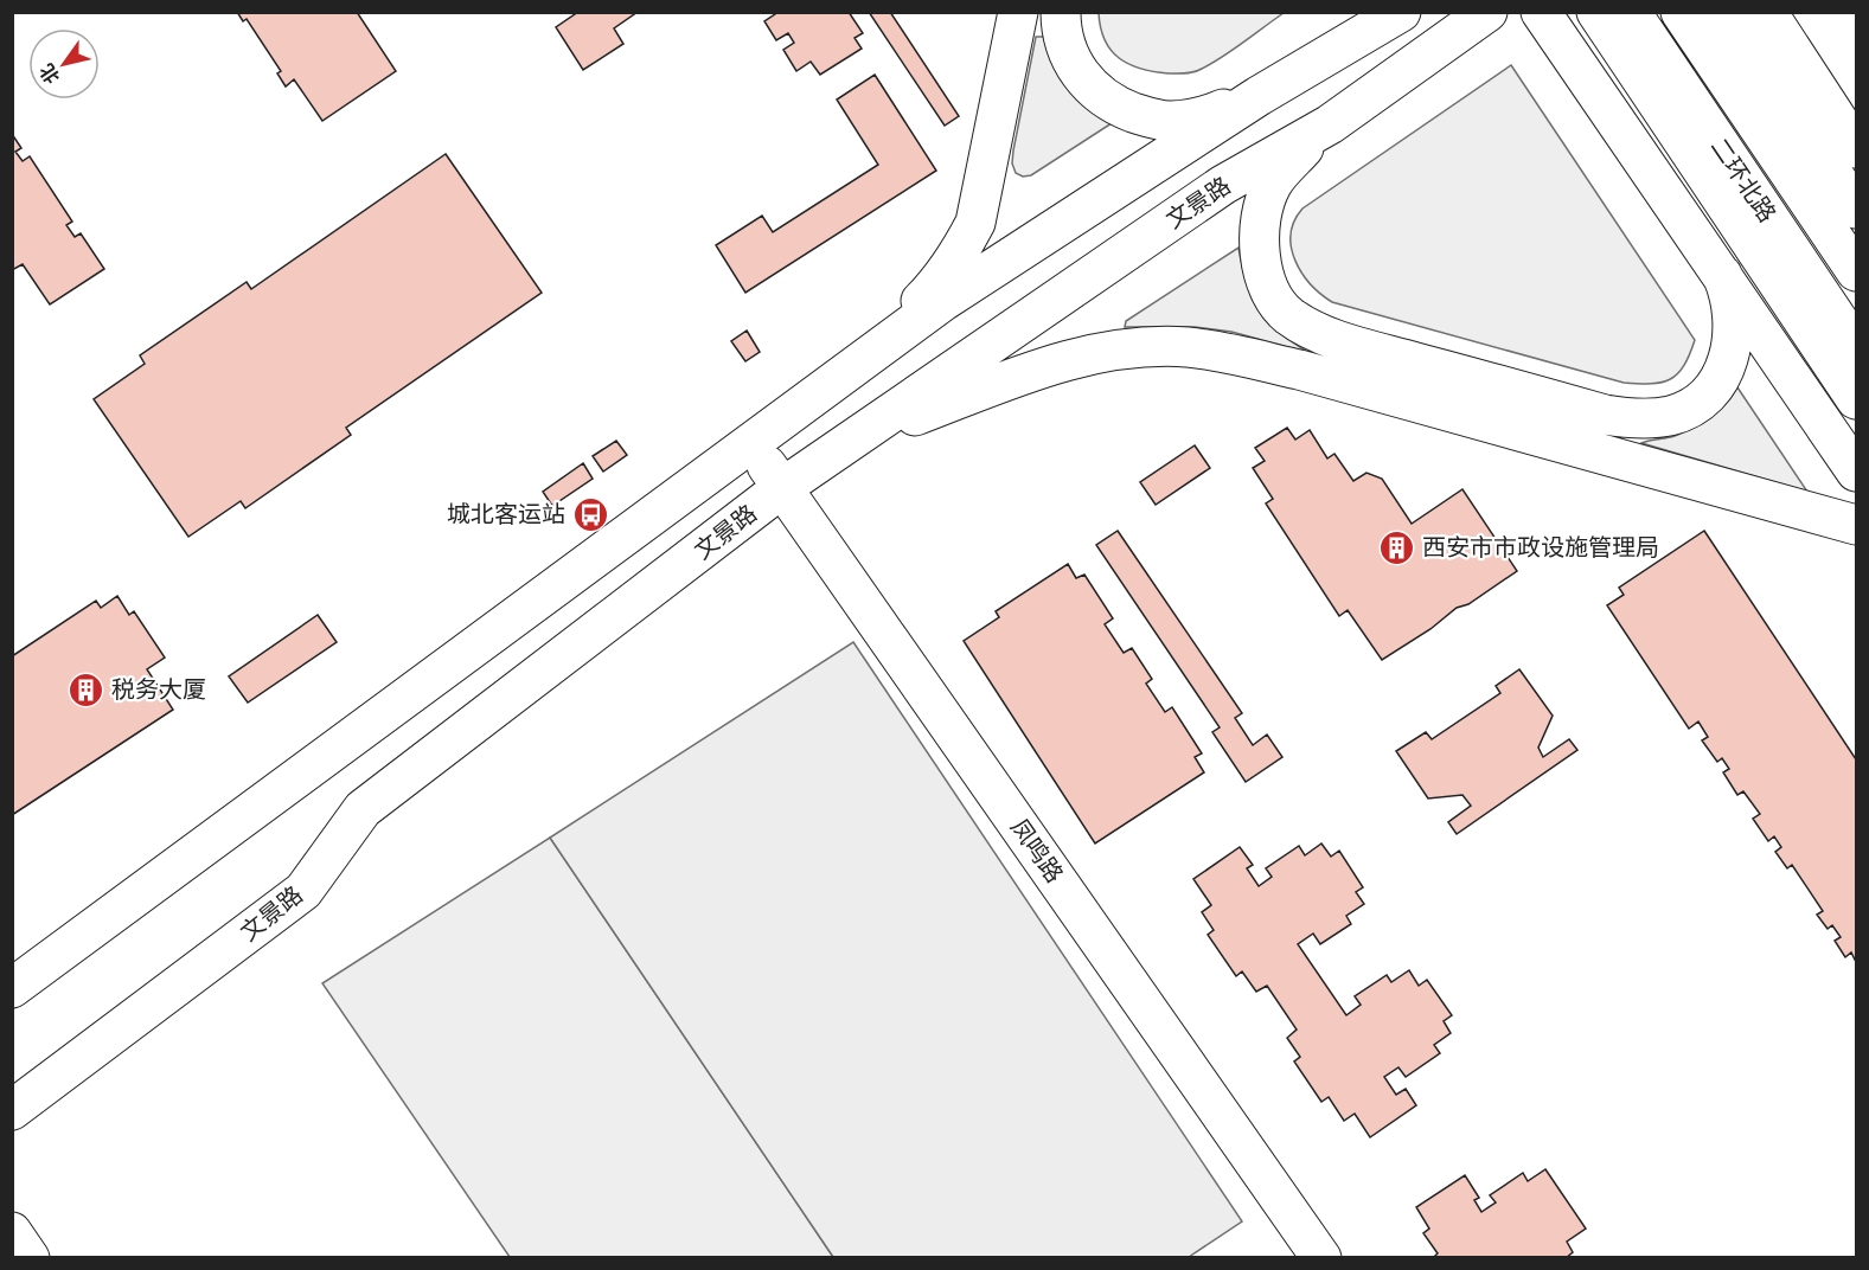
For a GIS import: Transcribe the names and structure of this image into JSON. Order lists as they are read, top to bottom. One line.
{"streets":{"main road":["二环北路","文景路","凤鸣路"]},"crossings":[["文景路","凤鸣路"]],"places":{"bus stop":["城北客运站"],"building":["西安市市政设施管理局","税务大厦"]},"north":"bottom left"}
